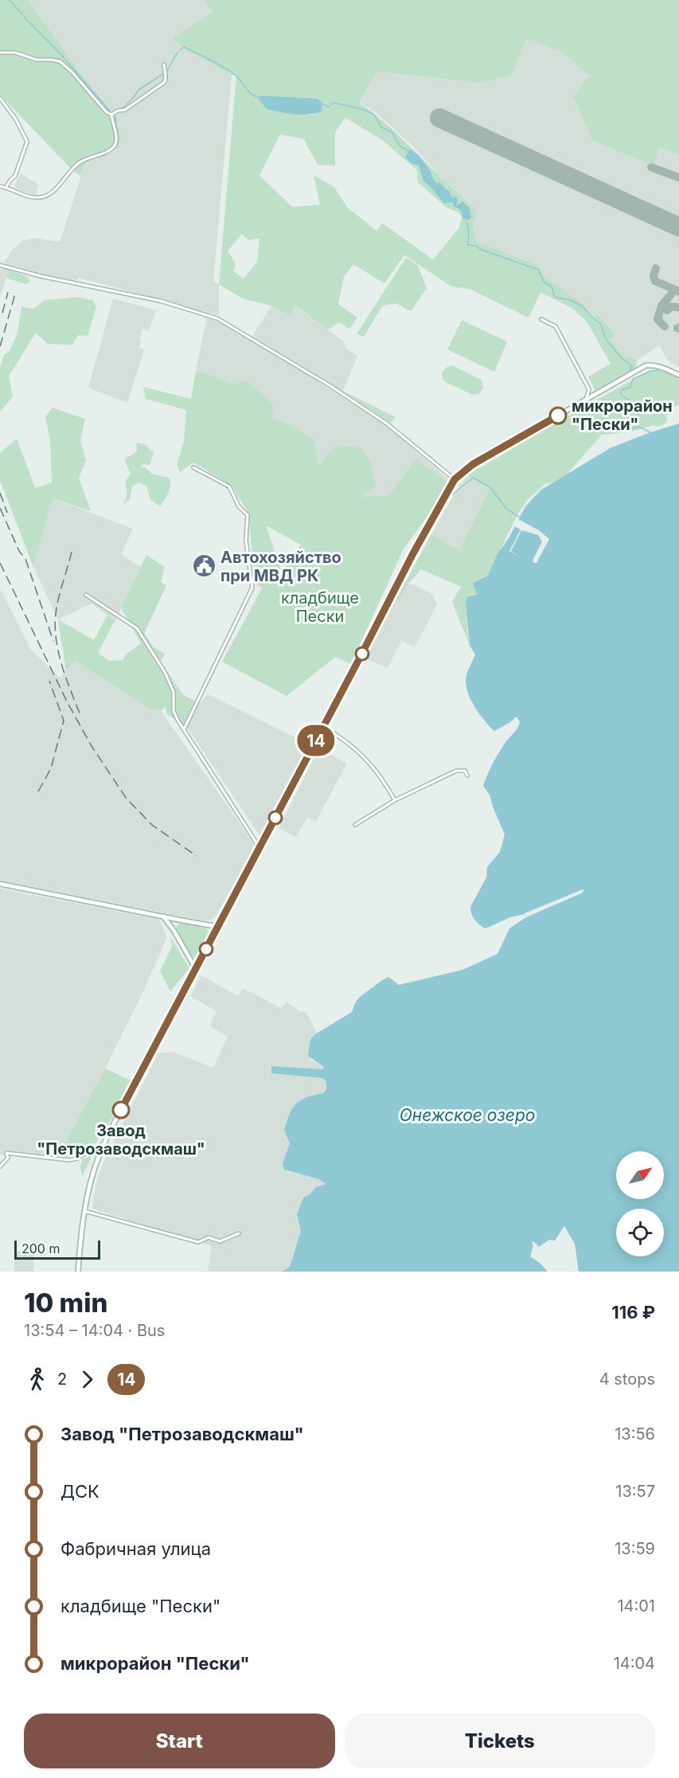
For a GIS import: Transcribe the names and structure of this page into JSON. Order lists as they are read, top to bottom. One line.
{"water":["Онежское озеро"],"parks":["кладбище Пески"],"places":{"other":["микрорайон \"Пески\"","Завод \"Петрозаводскмаш\""],"public building":["Автохозяйство при МВД РК"]},"lines":["bus line 14"],"scale_bar":"200 m","north":"top right","page":{"on_map":"14","scale":"200 m","heading":["10 min","13:54 – 14:04 · Bus","116 ₽"],"legs":["2","14","4 stops"],"list":[{"name":"Завод \"Петрозаводскмаш\"","value":"13:56"},{"name":"ДСК","value":"13:57"},{"name":"Фабричная улица","value":"13:59"},{"name":"кладбище \"Пески\"","value":"14:01"},{"name":"микрорайон \"Пески\"","value":"14:04"}],"buttons":["Start","Tickets"]}}
